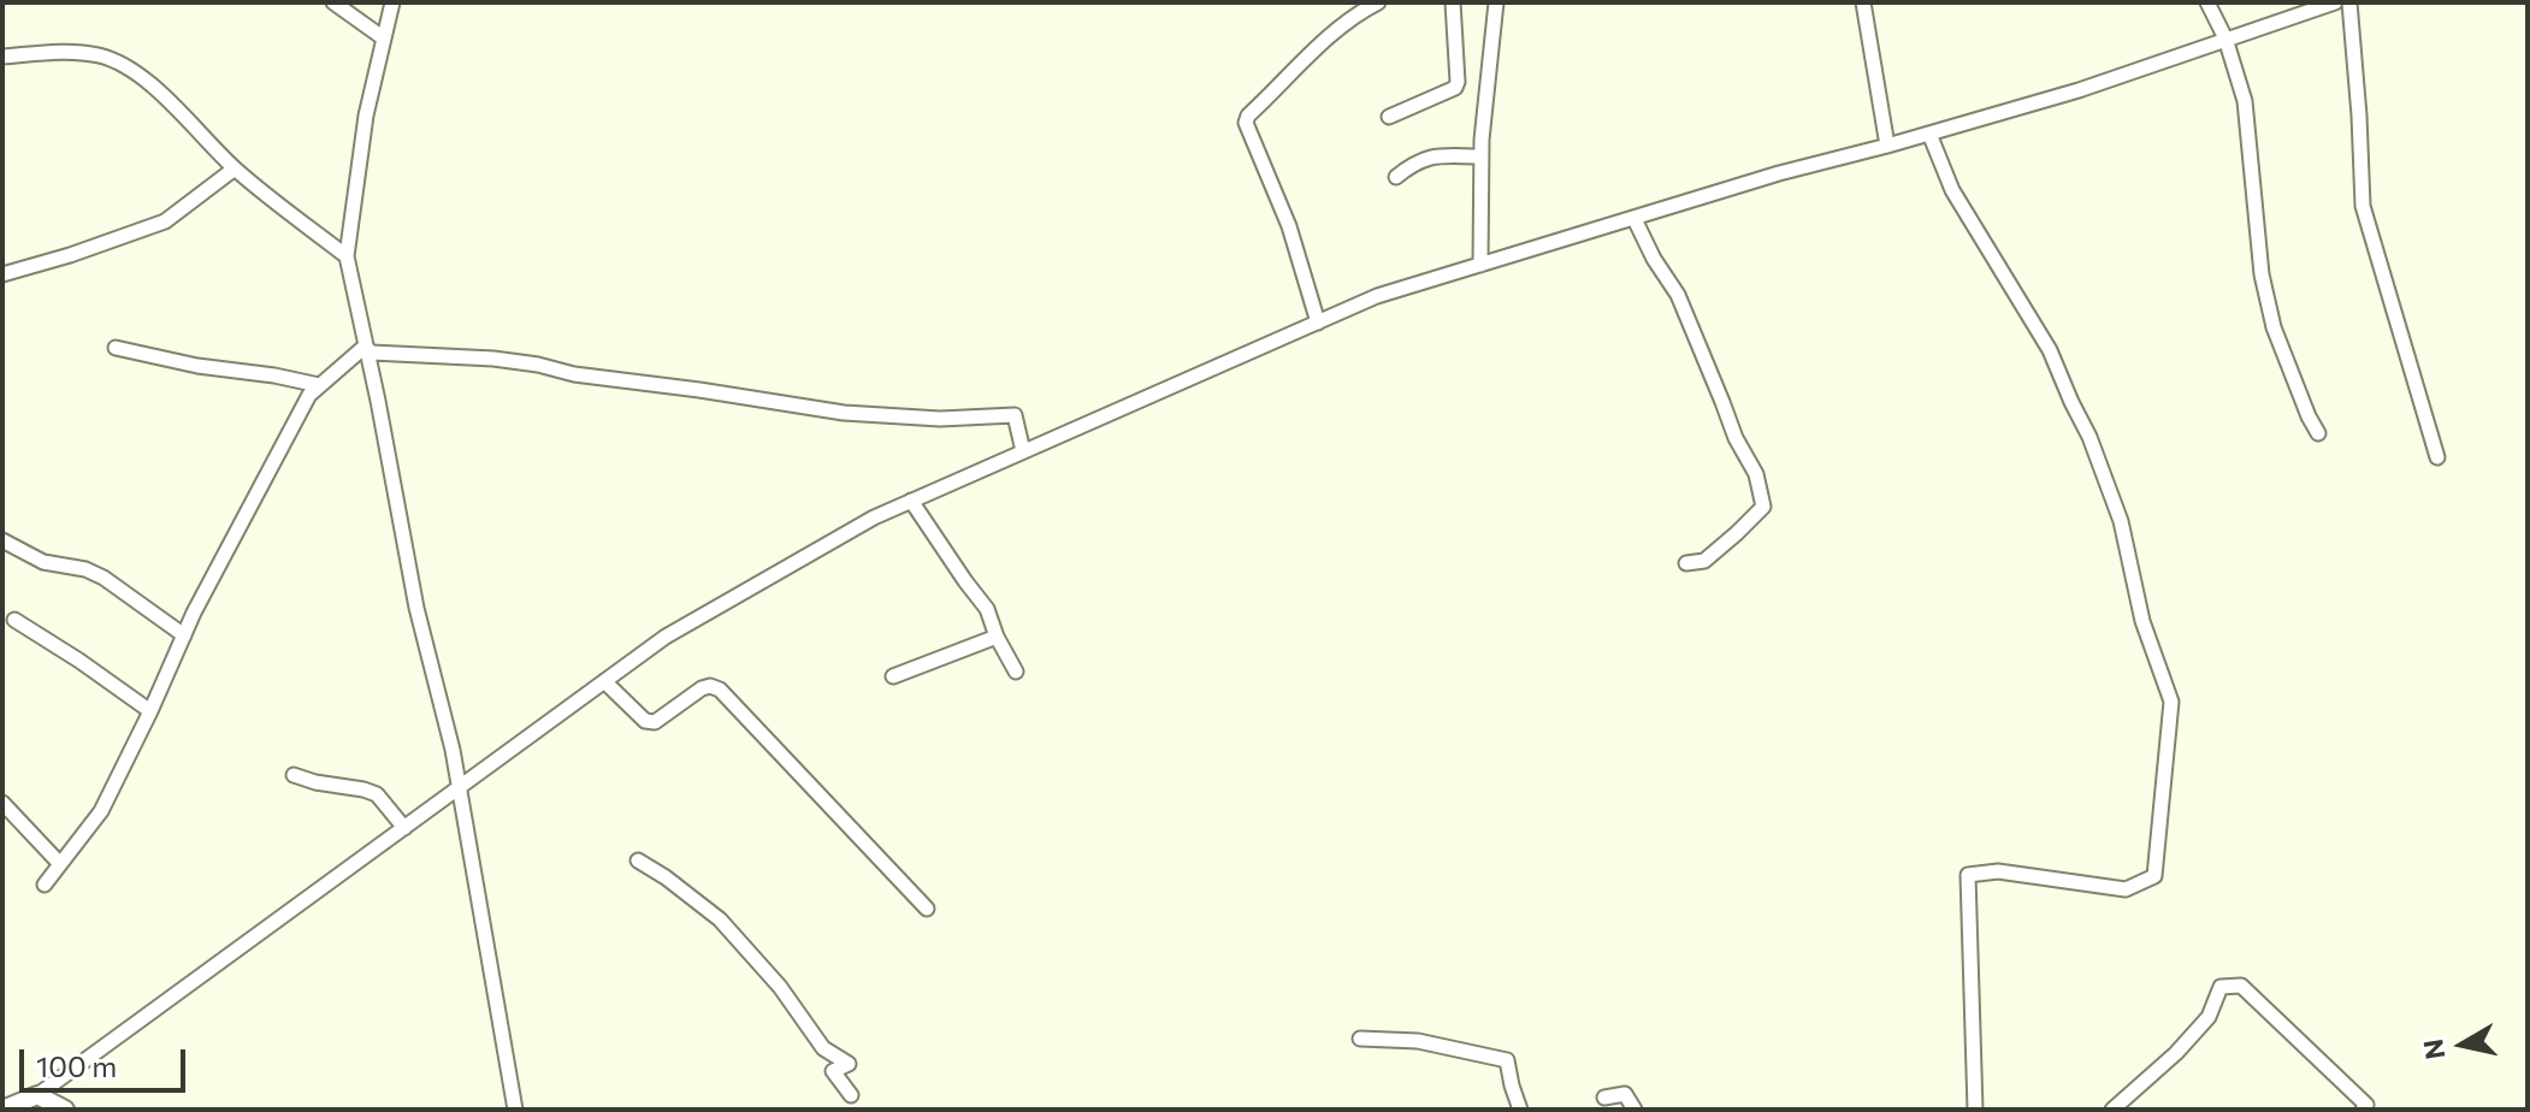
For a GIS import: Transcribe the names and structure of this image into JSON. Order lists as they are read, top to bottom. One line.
{"scale_bar":"100 m","north":"left"}
